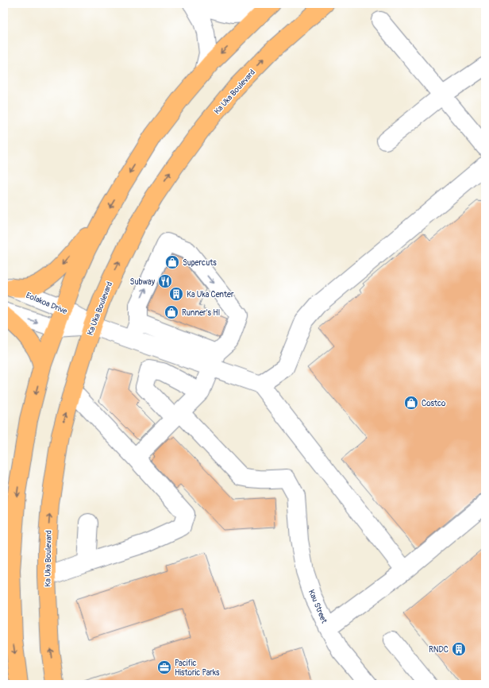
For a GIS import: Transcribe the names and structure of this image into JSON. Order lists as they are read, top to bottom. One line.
{"streets":{"main road":["Ka Uka Boulevard"],"street":["Eolakoa Drive","Kau Street"]},"crossings":[["Ka Uka Boulevard","Eolakoa Drive"]],"places":{"shop":["Supercuts","Runner's HI","Costco"],"restaurant":["Subway"],"building":["Ka Uka Center","RNDC"],"office":["Pacific Historic Parks"]}}
